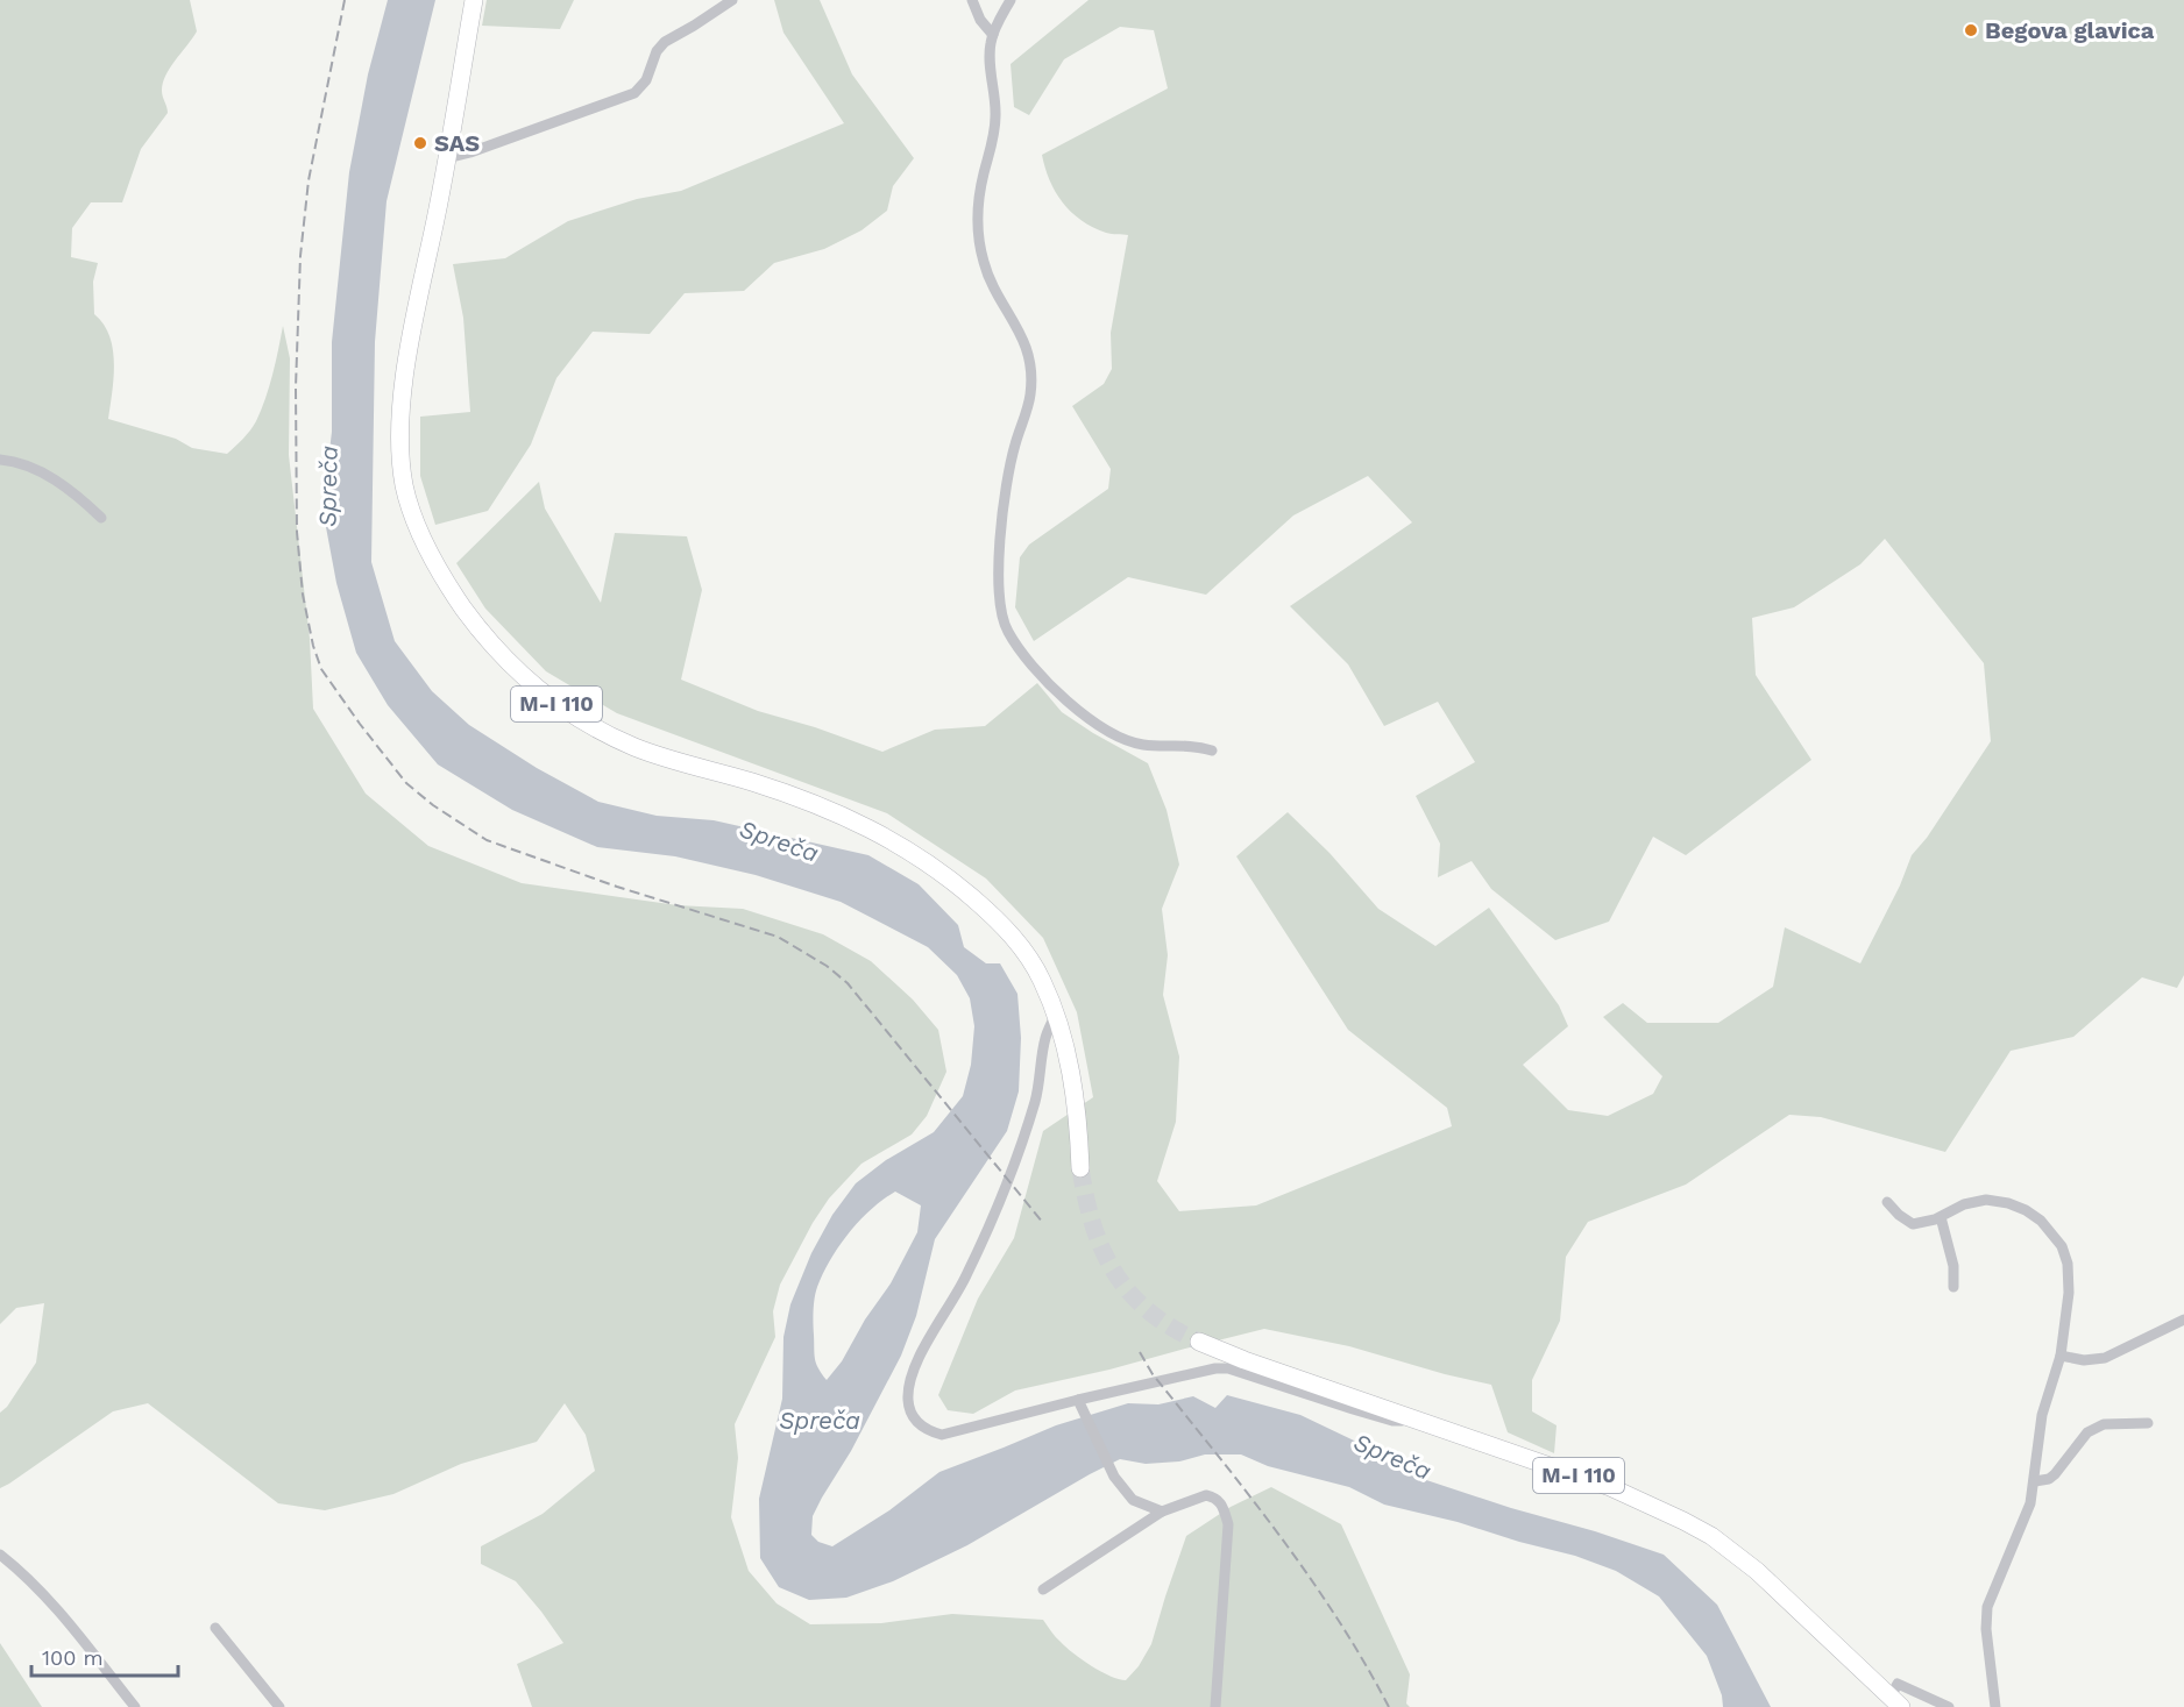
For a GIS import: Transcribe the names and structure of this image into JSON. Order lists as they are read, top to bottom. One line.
{"streets":{"main road":["M-I 110"]},"water":["Spreča"],"places":["Begova glavica","SAS"],"scale_bar":"100 m"}
